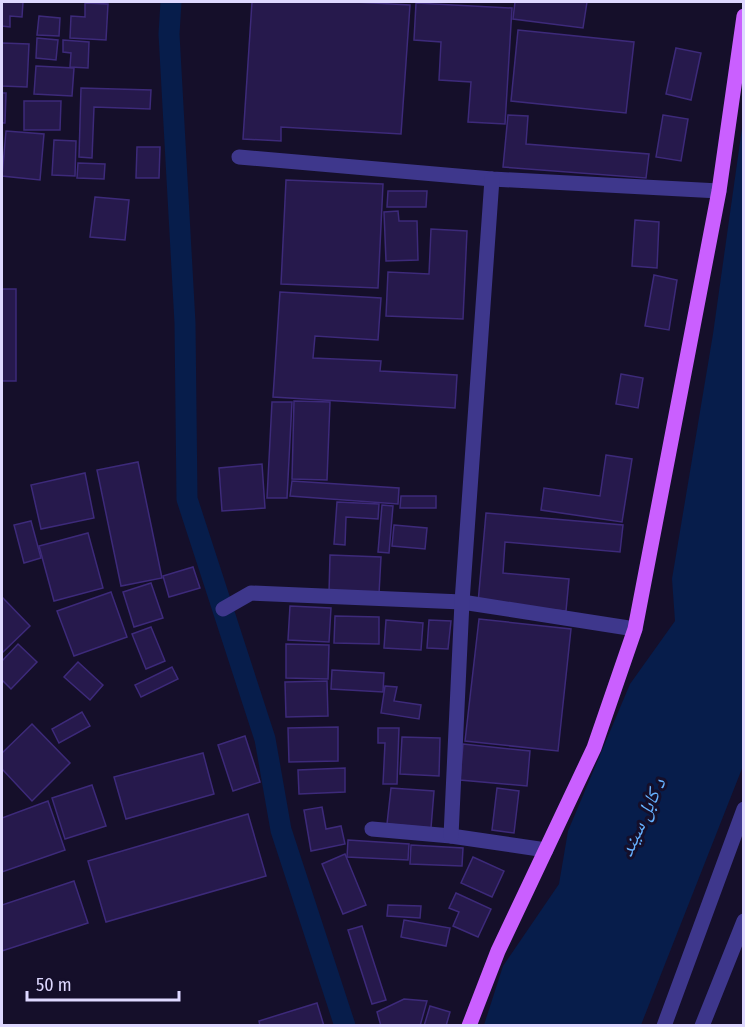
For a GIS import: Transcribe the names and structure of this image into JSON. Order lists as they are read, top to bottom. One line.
{"water":["د کابل سيند"],"scale_bar":"50 m"}
